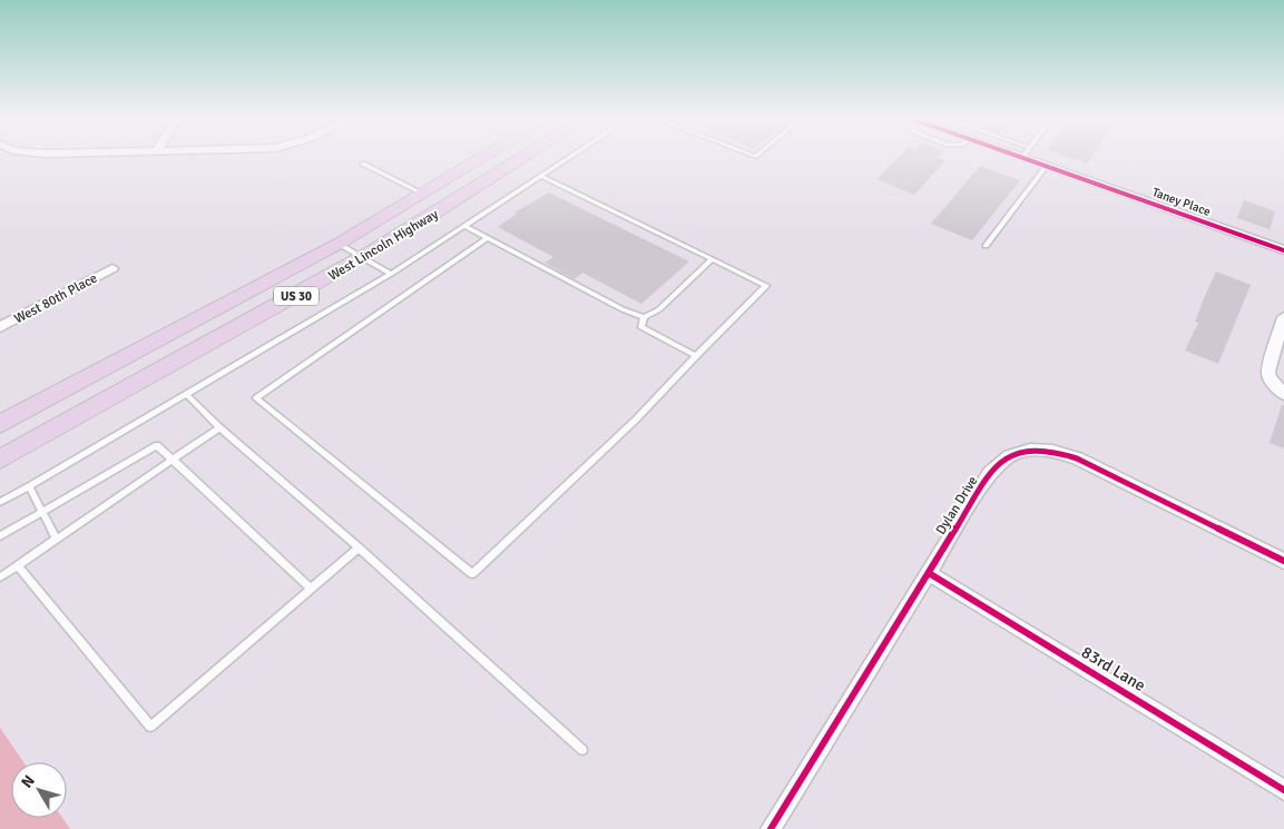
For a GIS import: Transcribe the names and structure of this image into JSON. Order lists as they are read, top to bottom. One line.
{"streets":{"main road":["West Lincoln Highway","US 30"],"street":["Taney Place","West 80th Place","Dylan Drive","83rd Lane"]},"crossings":[["Dylan Drive","83rd Lane"]],"north":"top left"}
